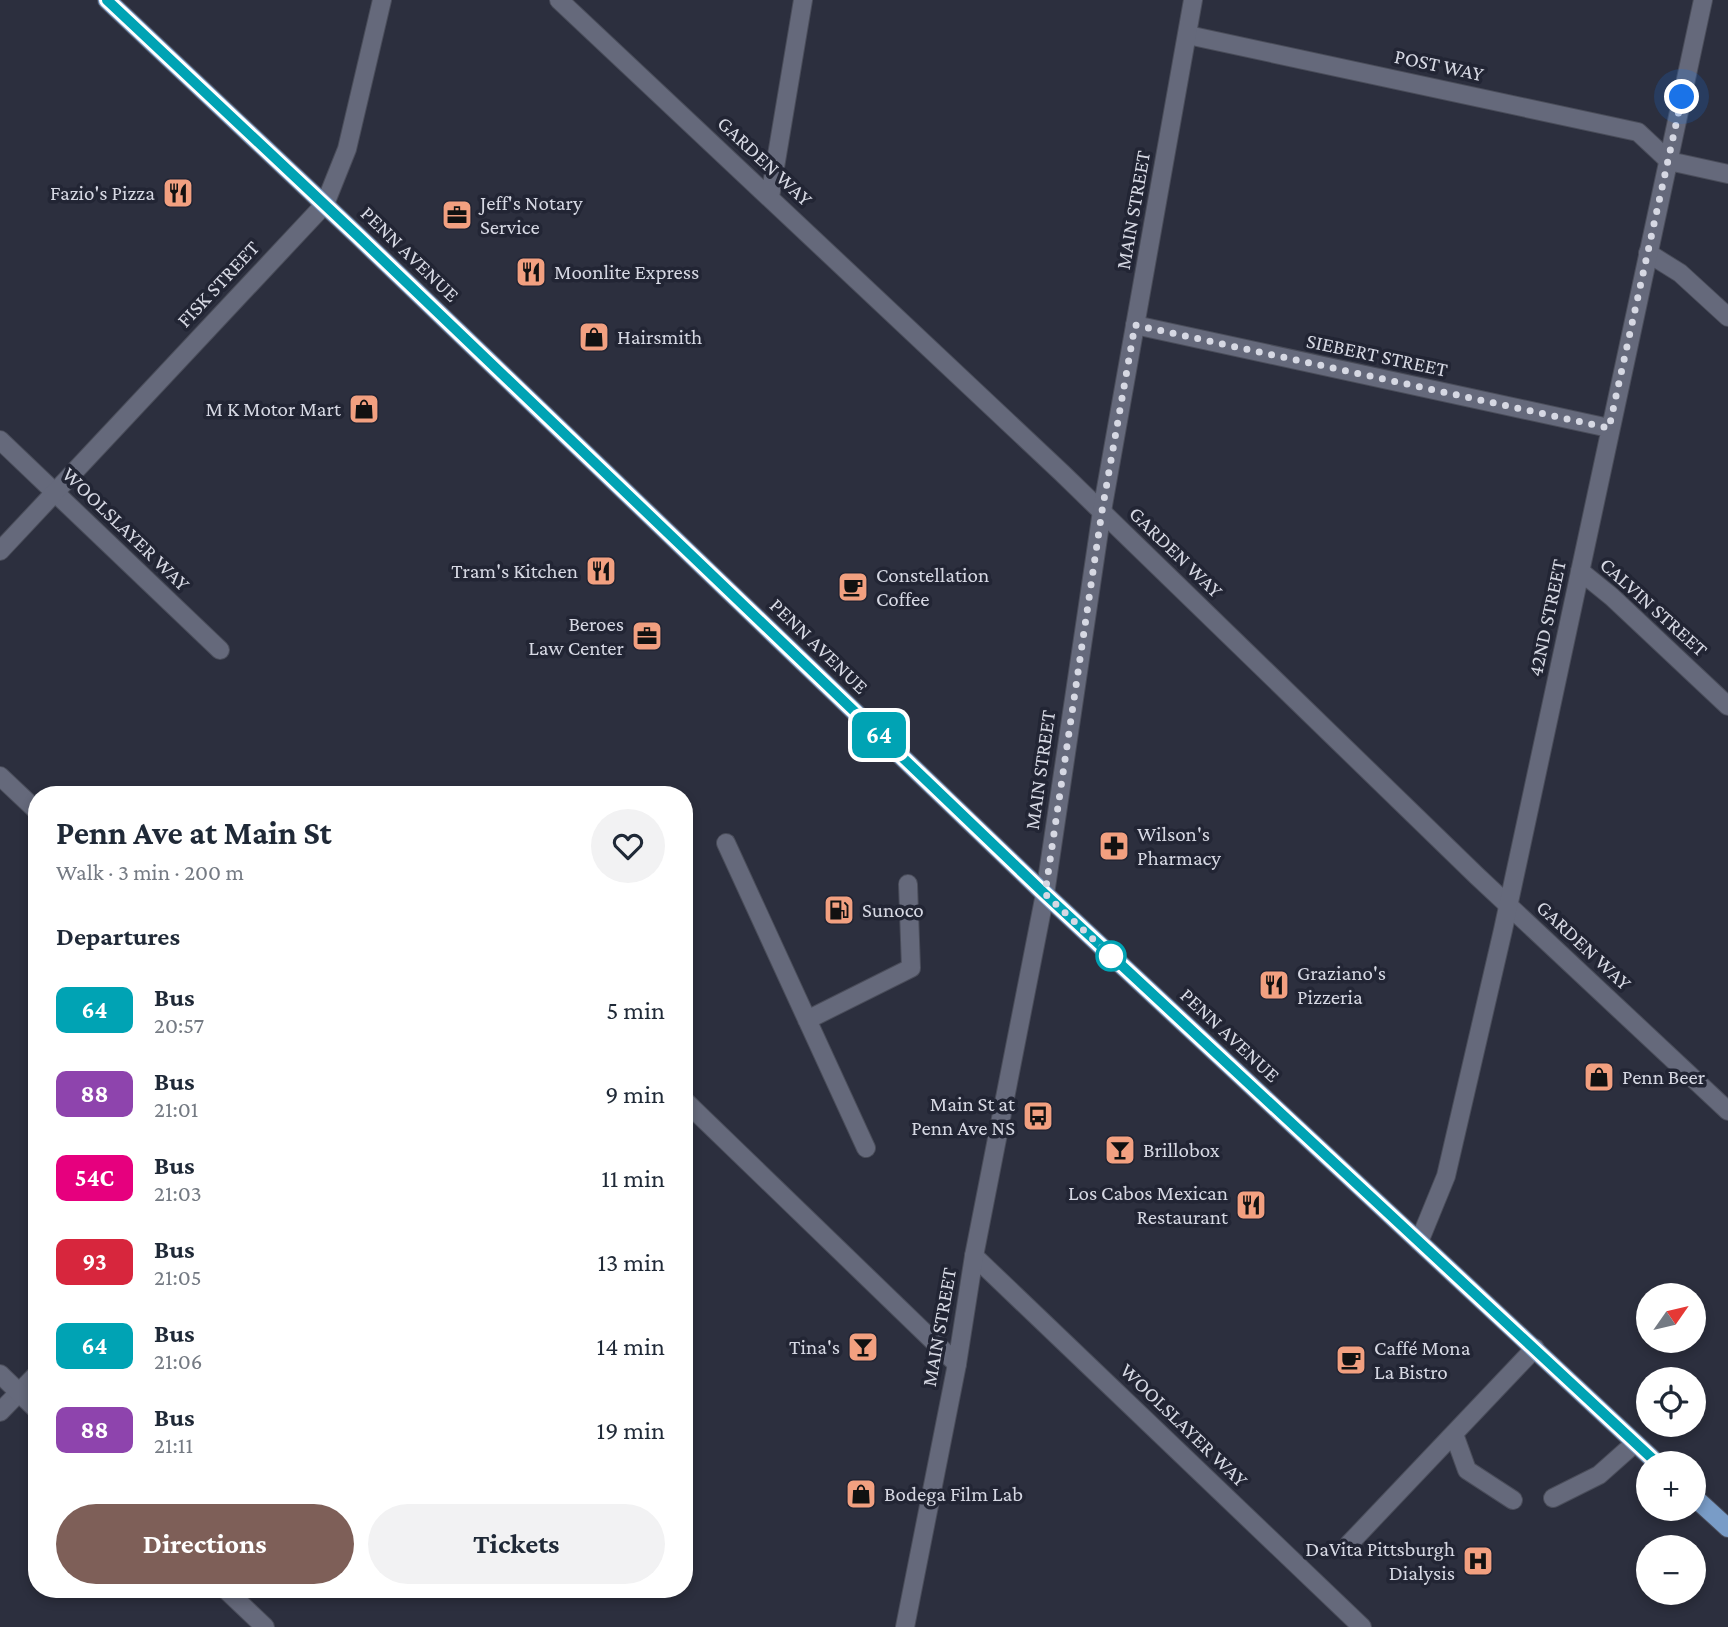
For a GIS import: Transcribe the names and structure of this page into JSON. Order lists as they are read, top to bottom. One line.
{"streets":{"main road":["PENN AVENUE"],"street":["POST WAY","GARDEN WAY","MAIN STREET","FISK STREET","SIEBERT STREET","WOOLSLAYER WAY","CALVIN STREET","42ND STREET"]},"crossings":[["POST WAY","MAIN STREET"],["POST WAY","42ND STREET"],["GARDEN WAY","MAIN STREET"],["GARDEN WAY","42ND STREET"],["MAIN STREET","PENN AVENUE"],["MAIN STREET","SIEBERT STREET"],["MAIN STREET","WOOLSLAYER WAY"],["PENN AVENUE","FISK STREET"],["PENN AVENUE","42ND STREET"],["FISK STREET","WOOLSLAYER WAY"],["SIEBERT STREET","42ND STREET"],["CALVIN STREET","42ND STREET"]],"places":{"restaurant":["Fazio's Pizza","Moonlite Express","Tram's Kitchen","Graziano's Pizzeria","Los Cabos Mexican Restaurant"],"office":["Jeff's Notary Service","Beroes Law Center"],"shop":["Hairsmith","M K Motor Mart","Penn Beer","Bodega Film Lab"],"cafe":["Constellation Coffee","Caffé Mona La Bistro"],"pharmacy":["Wilson's Pharmacy"],"fuel station":["Sunoco"],"bus stop":["Main St at Penn Ave NS"],"bar":["Brillobox","Tina's"],"hospital":["DaVita Pittsburgh Dialysis"]},"lines":["bus line 64"],"north":"top right","page":{"on_map":"64","heading":[["Penn Ave at Main St","Walk · 3 min · 200 m"],"Departures"],"list":[{"mark":"64","name":"Bus","note":"20:57","value":"5 min"},{"mark":"88","name":"Bus","note":"21:01","value":"9 min"},{"mark":"54C","name":"Bus","note":"21:03","value":"11 min"},{"mark":"93","name":"Bus","note":"21:05","value":"13 min"},{"mark":"64","name":"Bus","note":"21:06","value":"14 min"},{"mark":"88","name":"Bus","note":"21:11","value":"19 min"}],"map_buttons":["+","−"],"buttons":["Directions","Tickets"]}}
